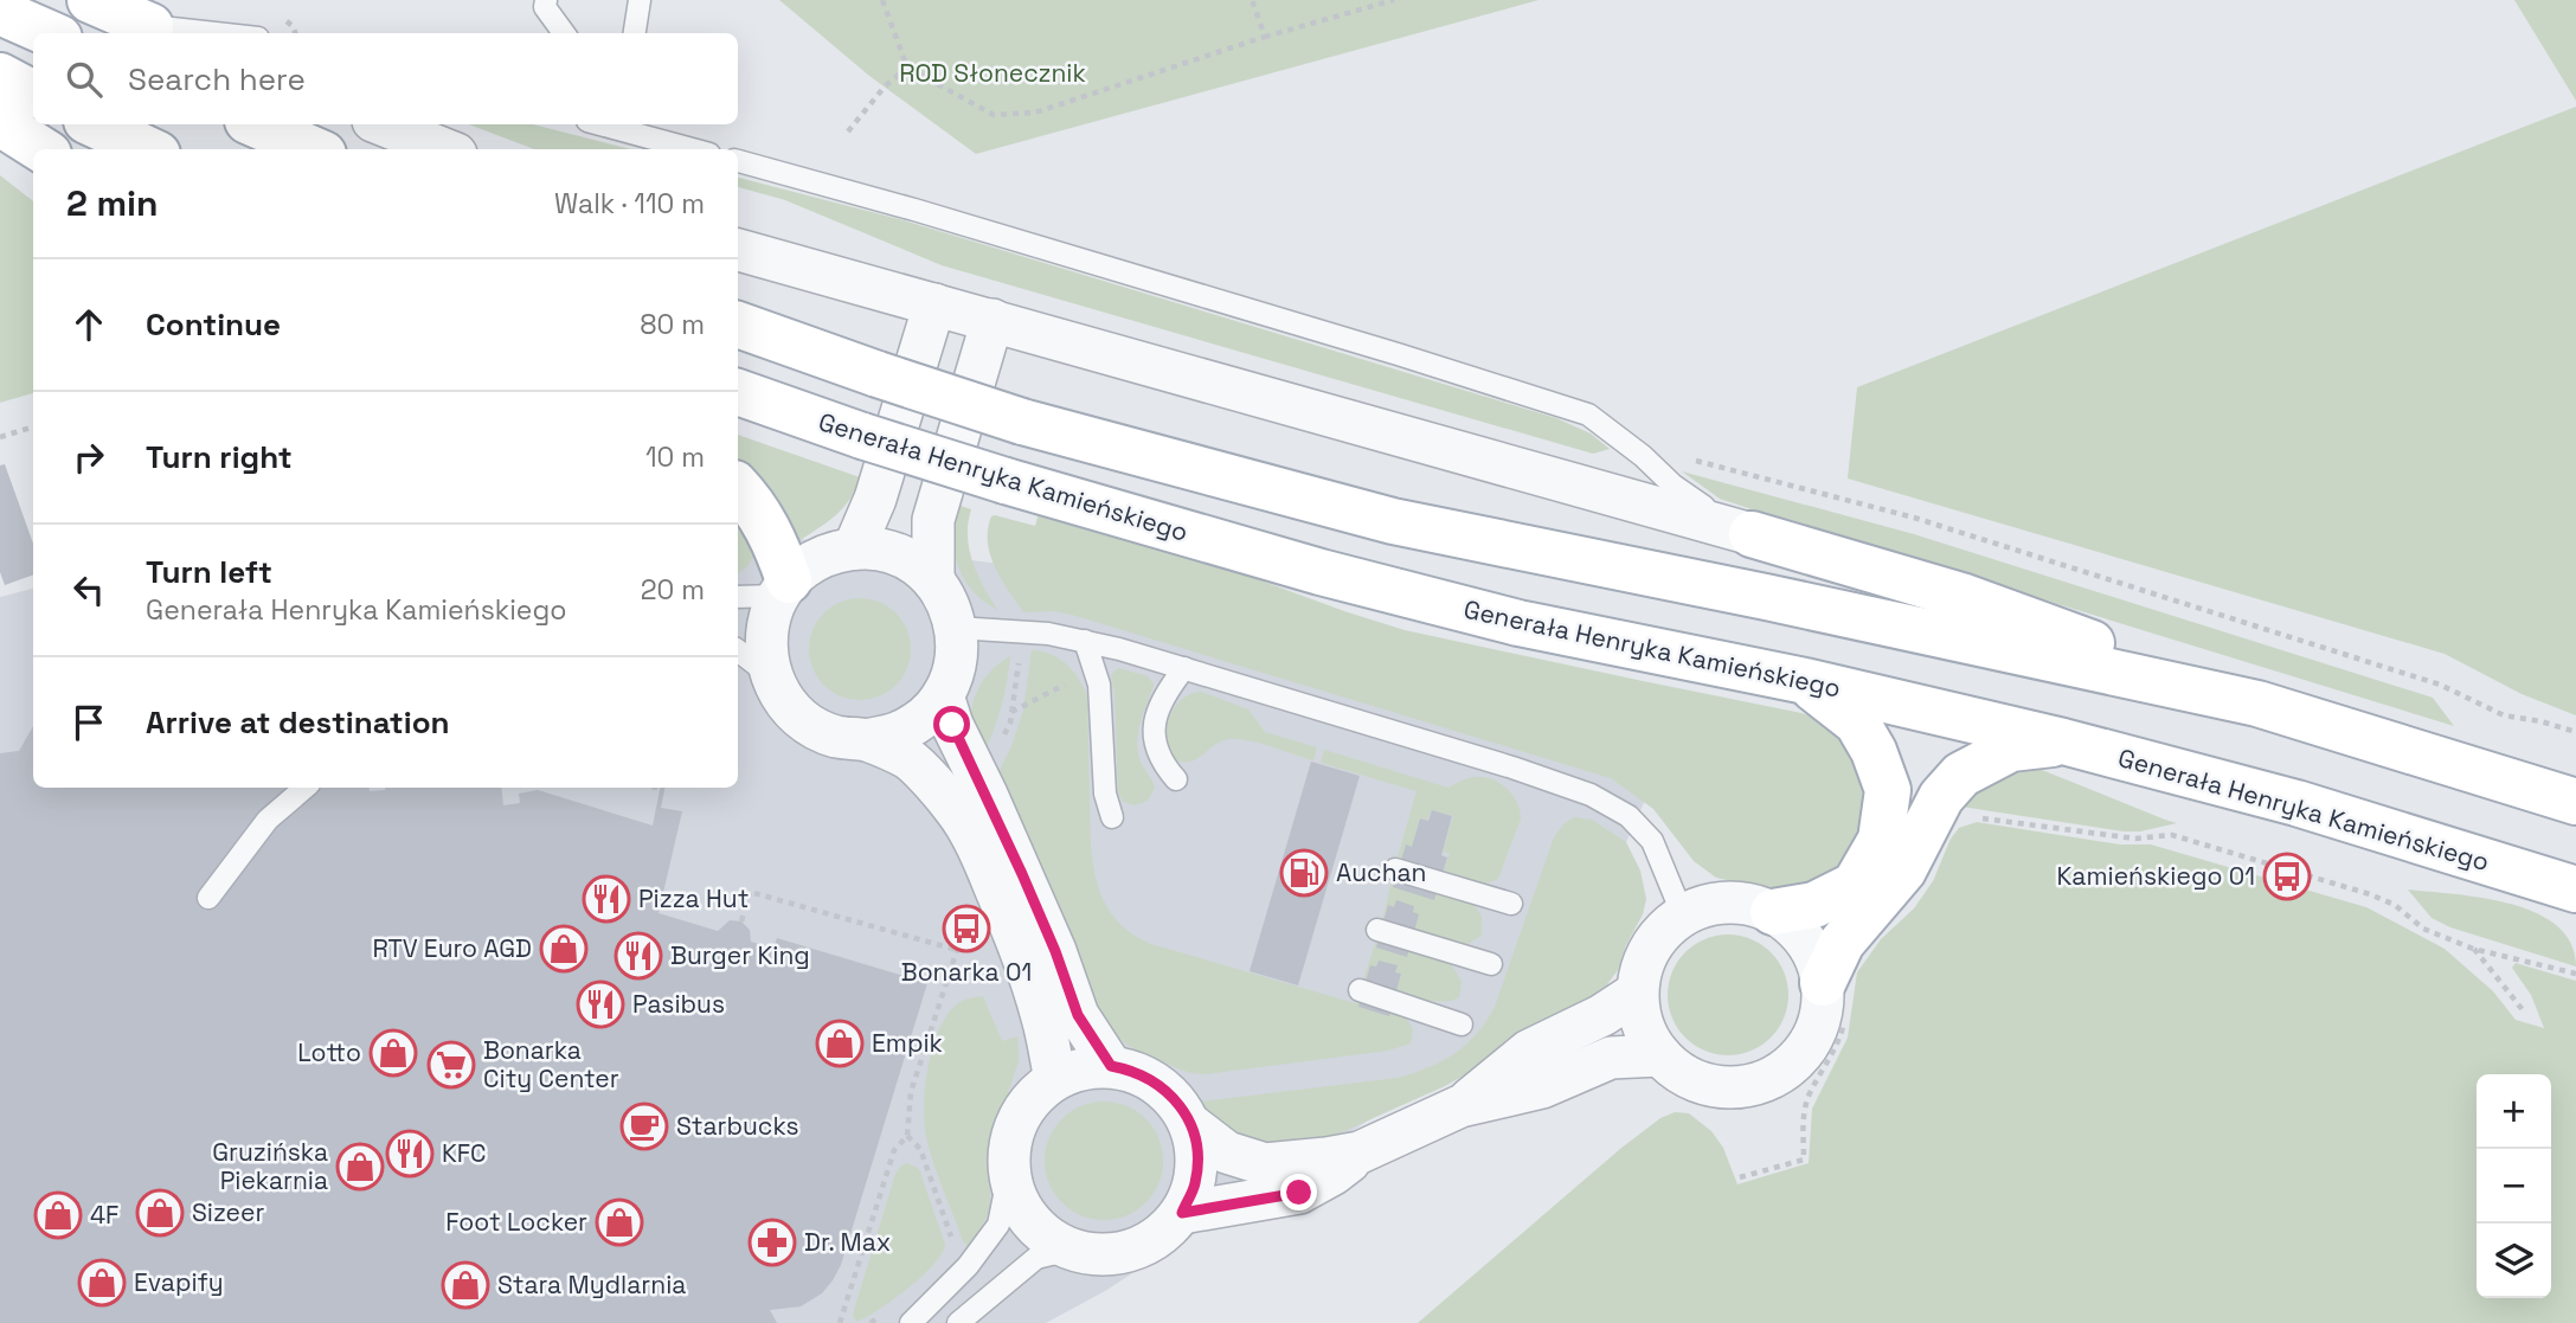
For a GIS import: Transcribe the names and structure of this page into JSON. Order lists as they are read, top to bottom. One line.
{"streets":{"main road":["Generała Henryka Kamieńskiego"]},"parks":["ROD Słonecznik"],"places":{"fuel station":["Auchan"],"bus stop":["Kamieńskiego 01","Bonarka 01"],"restaurant":["Pizza Hut","Burger King","Pasibus","KFC"],"shop":["RTV Euro AGD","Empik","Lotto","Gruzińska Piekarnia","Sizeer","4F","Foot Locker","Evapify","Stara Mydlarnia"],"supermarket":["Bonarka City Center"],"cafe":["Starbucks"],"pharmacy":["Dr. Max"]},"page":{"search":"Search here","heading":["2 min","Walk · 110 m"],"list":[["Continue","80 m"],["Turn right","10 m"],["Turn left","Generała Henryka Kamieńskiego","20 m"],"Arrive at destination"],"map_buttons":["+","−"]}}
